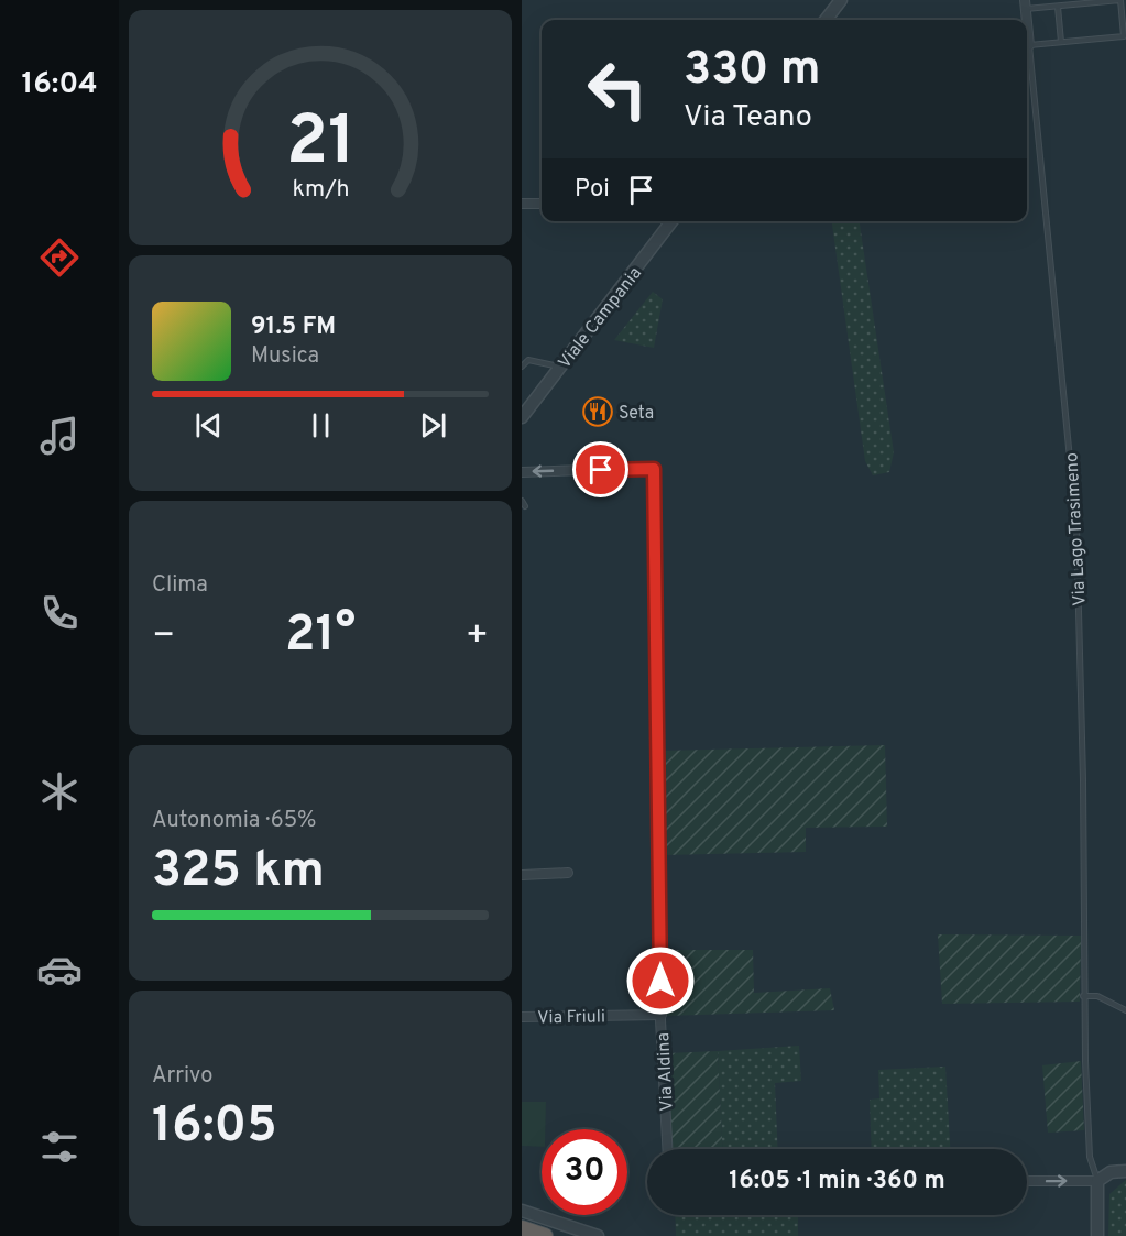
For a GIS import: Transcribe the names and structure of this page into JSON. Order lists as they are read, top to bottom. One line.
{"streets":{"street":["Viale Campania","Via Lago Trasimeno","Via Friuli","Via Aldina"]},"crossings":[["Via Friuli","Via Aldina"]],"one_way":["Via Aldina"],"places":{"restaurant":["Seta"]},"page":{"tabs":"16:04","turn":["330 m","Via Teano"],"then":"Poi","song":["91.5 FM","Musica"],"tile":["Clima",["Autonomia · 65%","325 km"],["Arrivo","16:05"]],"heat":["−","21°","+"],"limit":"30","trip":"16:05 · 1 min · 360 m","gauge":["21","km/h"]}}
